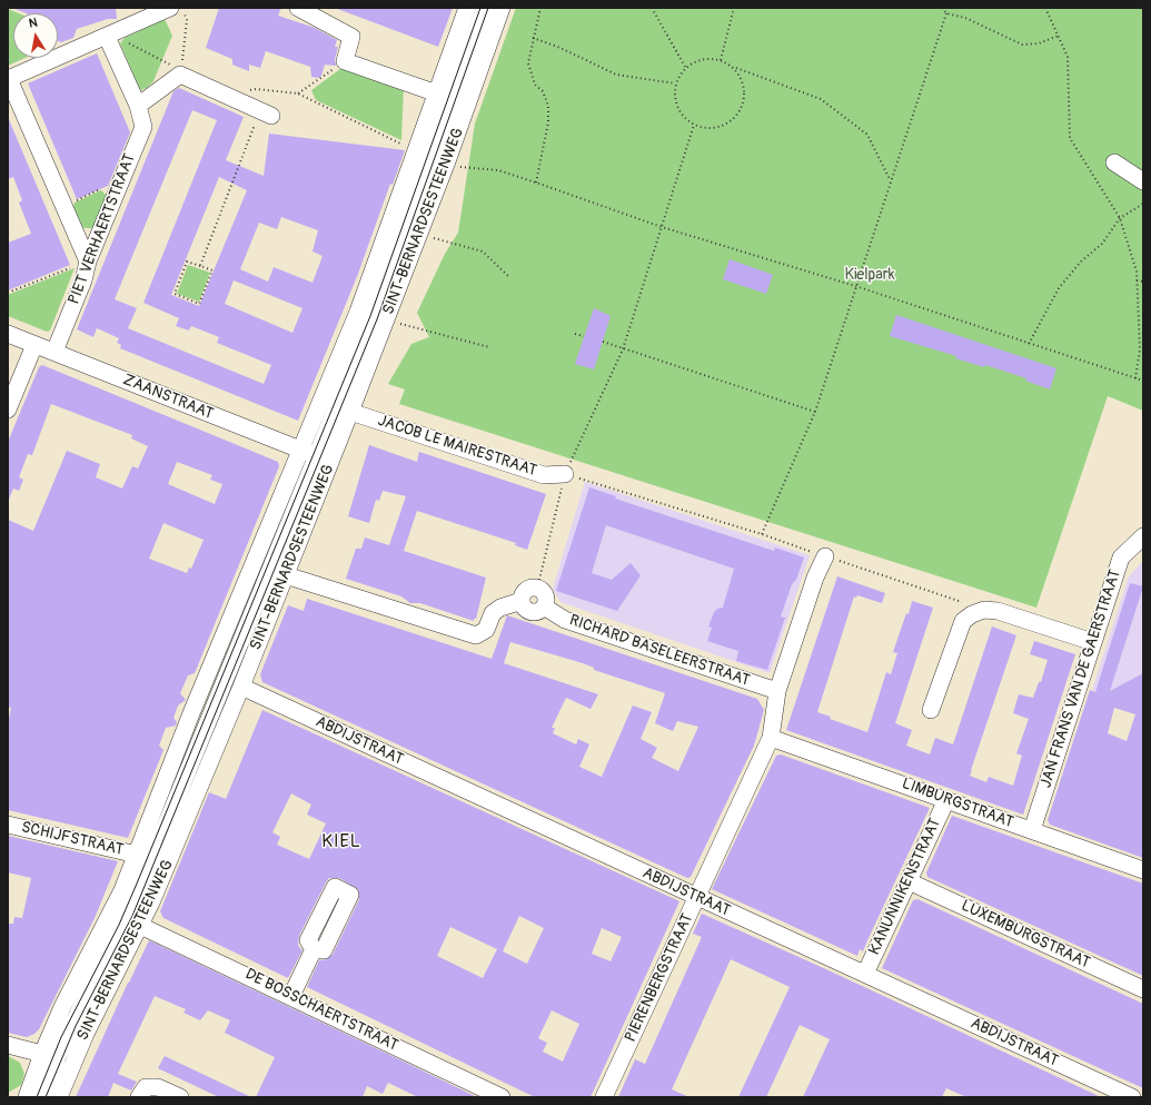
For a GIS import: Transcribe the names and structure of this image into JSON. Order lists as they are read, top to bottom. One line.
{"streets":{"street":["SINT-BERNARDSESTEENWEG","PIET VERHAERTSTRAAT","ZAANSTRAAT","JACOB LE MAIRESTRAAT","RICHARD BASELEERSTRAAT","JAN FRANS VAN DE GAERSTRAAT","ABDIJSTRAAT","LIMBURGSTRAAT","SCHIJFSTRAAT","KANUNNIKENSTRAAT","LUXEMBURGSTRAAT","PIERENBERGSTRAAT","DE BOSSCHAERTSTRAAT"]},"crossings":[["SINT-BERNARDSESTEENWEG","ZAANSTRAAT"],["SINT-BERNARDSESTEENWEG","JACOB LE MAIRESTRAAT"],["SINT-BERNARDSESTEENWEG","ABDIJSTRAAT"],["SINT-BERNARDSESTEENWEG","SCHIJFSTRAAT"],["SINT-BERNARDSESTEENWEG","DE BOSSCHAERTSTRAAT"],["PIET VERHAERTSTRAAT","ZAANSTRAAT"],["RICHARD BASELEERSTRAAT","PIERENBERGSTRAAT"],["JAN FRANS VAN DE GAERSTRAAT","LIMBURGSTRAAT"],["ABDIJSTRAAT","KANUNNIKENSTRAAT"],["ABDIJSTRAAT","PIERENBERGSTRAAT"],["LIMBURGSTRAAT","KANUNNIKENSTRAAT"],["LIMBURGSTRAAT","PIERENBERGSTRAAT"],["KANUNNIKENSTRAAT","LUXEMBURGSTRAAT"]],"districts":["KIEL"],"parks":["Kielpark"],"north":"top"}
